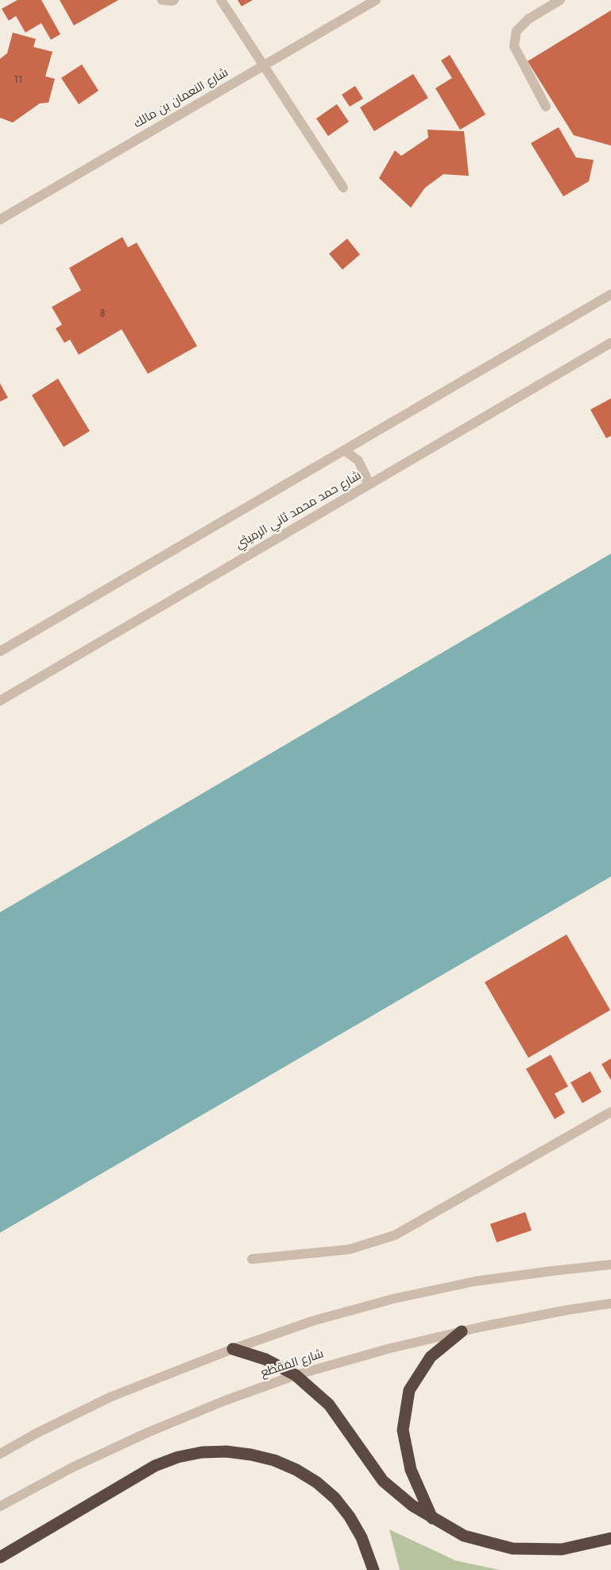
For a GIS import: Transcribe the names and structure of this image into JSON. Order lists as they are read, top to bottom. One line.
{"streets":{"street":["شارع النعمان بن مالك","شارع حمد محمد ثاني الرميثي","شارع المَقطَع"]},"house_numbers":["11","8"]}
